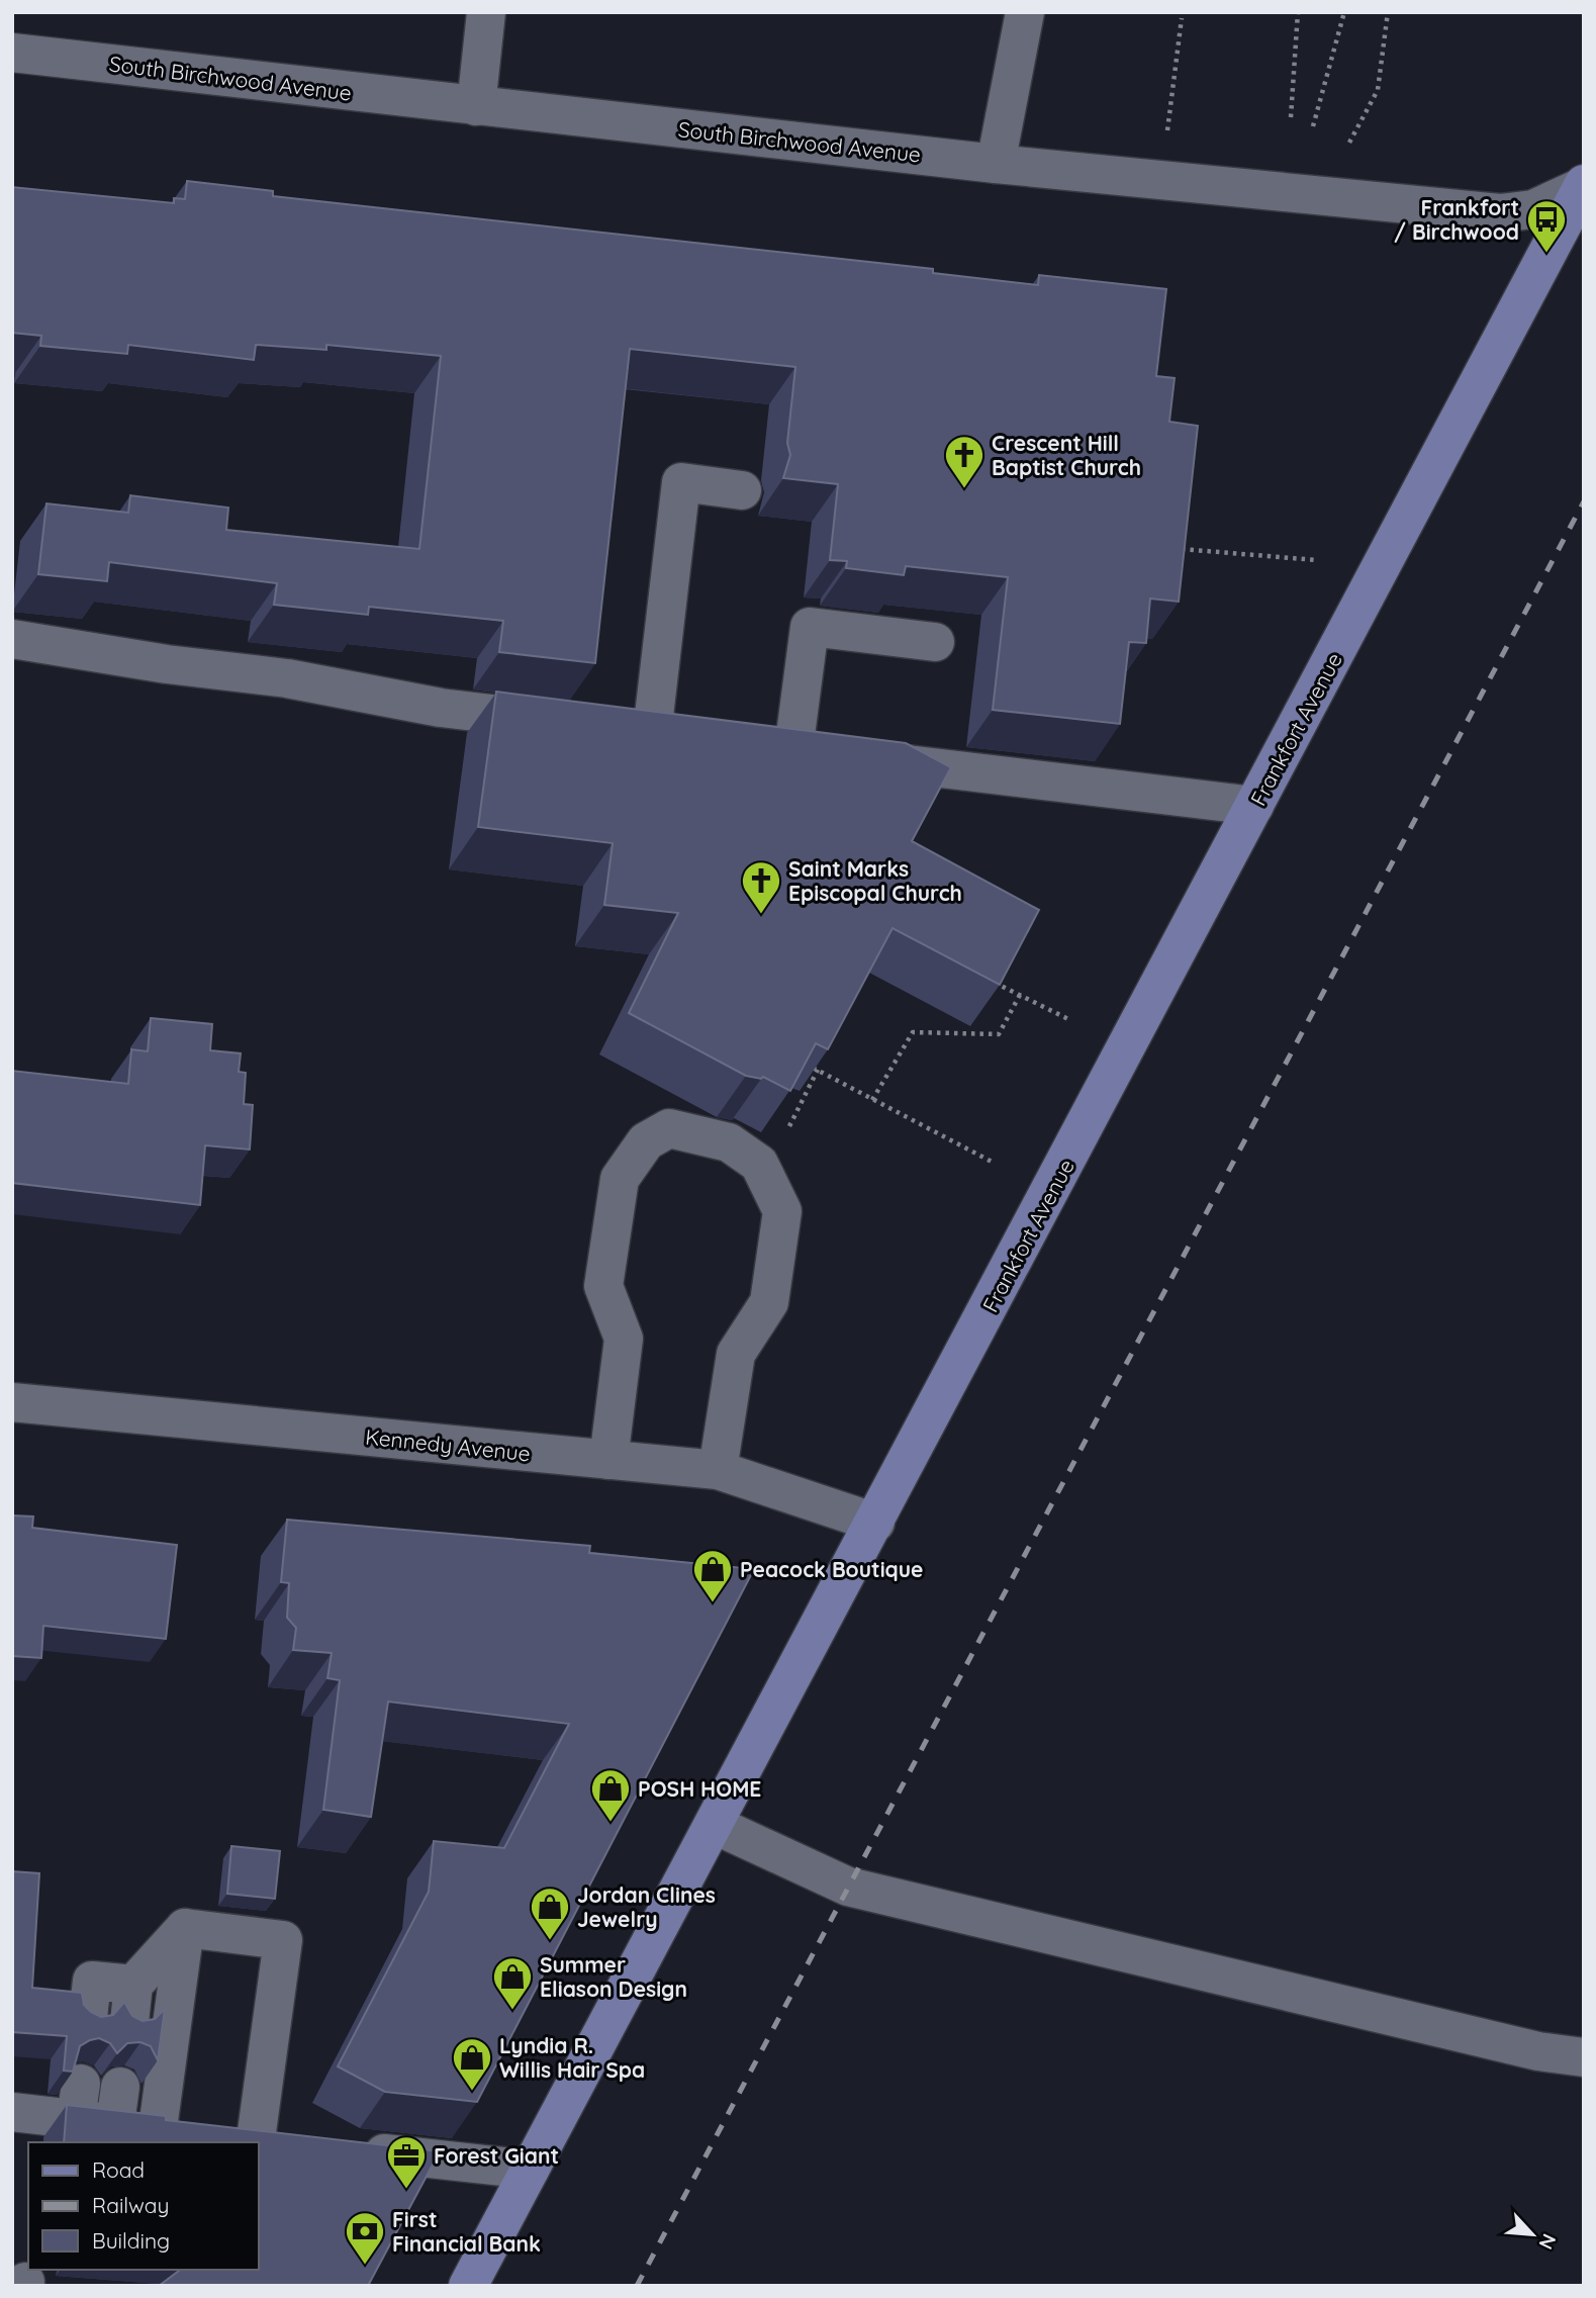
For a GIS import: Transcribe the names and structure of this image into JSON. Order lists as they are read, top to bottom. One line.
{"streets":{"main road":["Frankfort Avenue"],"street":["South Birchwood Avenue","Kennedy Avenue"]},"crossings":[["South Birchwood Avenue","Frankfort Avenue"],["Frankfort Avenue","Kennedy Avenue"]],"places":{"bus stop":["Frankfort / Birchwood"],"church":["Crescent Hill Baptist Church","Saint Marks Episcopal Church"],"shop":["Peacock Boutique","POSH HOME","Jordan Clines Jewelry","Summer Eliason Design","Lyndia R. Willis Hair Spa"],"office":["Forest Giant"],"bank":["First Financial Bank"]},"legend":["Road","Railway","Building"],"north":"bottom right"}
